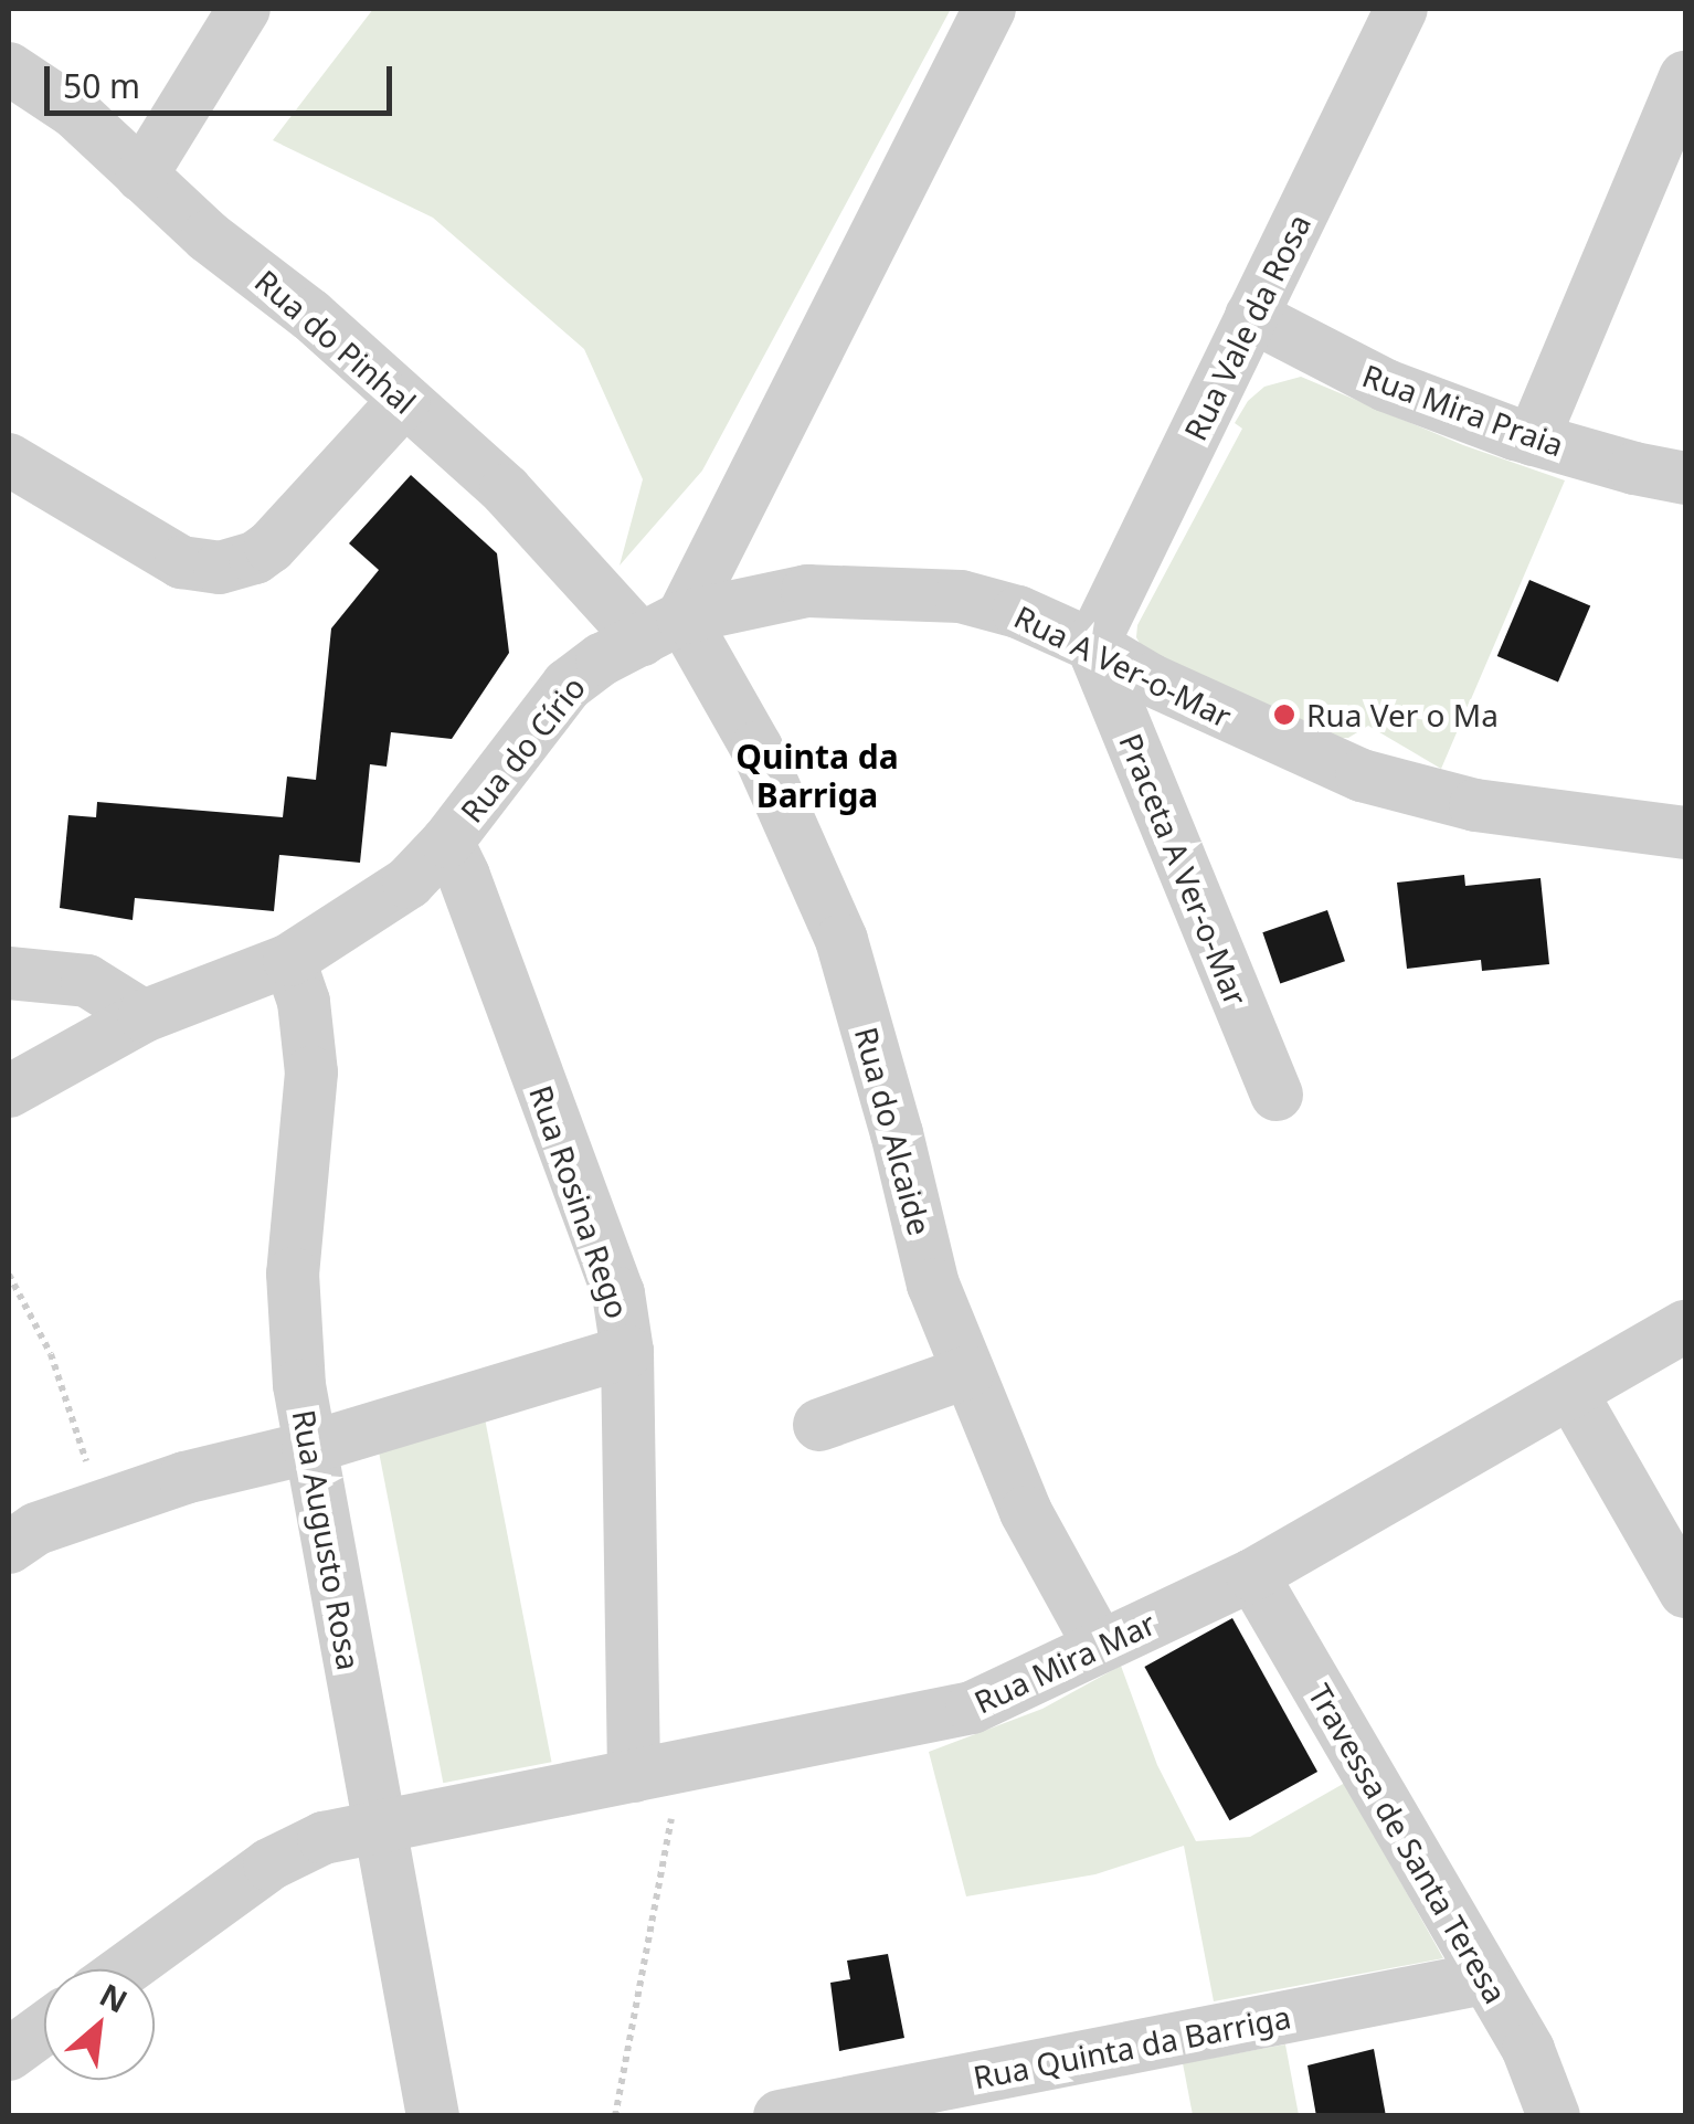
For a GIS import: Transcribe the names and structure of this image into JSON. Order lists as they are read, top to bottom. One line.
{"streets":{"street":["Rua Vale da Rosa","Rua do Pinhal","Rua Mira Praia","Rua A Ver-o-Mar","Rua do Círio","Praceta A Ver-o-Mar","Rua do Alcaide","Rua Rosina Rego","Rua Augusto Rosa","Rua Mira Mar","Travessa de Santa Teresa","Rua Quinta da Barriga"]},"crossings":[["Rua Vale da Rosa","Rua Mira Praia"],["Rua Vale da Rosa","Rua A Ver-o-Mar"],["Rua Vale da Rosa","Praceta A Ver-o-Mar"],["Rua do Pinhal","Rua A Ver-o-Mar"],["Rua do Pinhal","Rua do Círio"],["Rua do Pinhal","Rua do Alcaide"],["Rua A Ver-o-Mar","Rua do Círio"],["Rua A Ver-o-Mar","Praceta A Ver-o-Mar"],["Rua A Ver-o-Mar","Rua do Alcaide"],["Rua do Círio","Rua do Alcaide"],["Rua do Círio","Rua Rosina Rego"],["Rua do Círio","Rua Augusto Rosa"],["Rua do Alcaide","Rua Mira Mar"],["Rua Rosina Rego","Rua Mira Mar"],["Rua Augusto Rosa","Rua Mira Mar"],["Rua Mira Mar","Travessa de Santa Teresa"],["Travessa de Santa Teresa","Rua Quinta da Barriga"]],"districts":["Quinta da Barriga"],"places":["Rua Ver o Ma"],"scale_bar":"50 m","north":"top right"}
